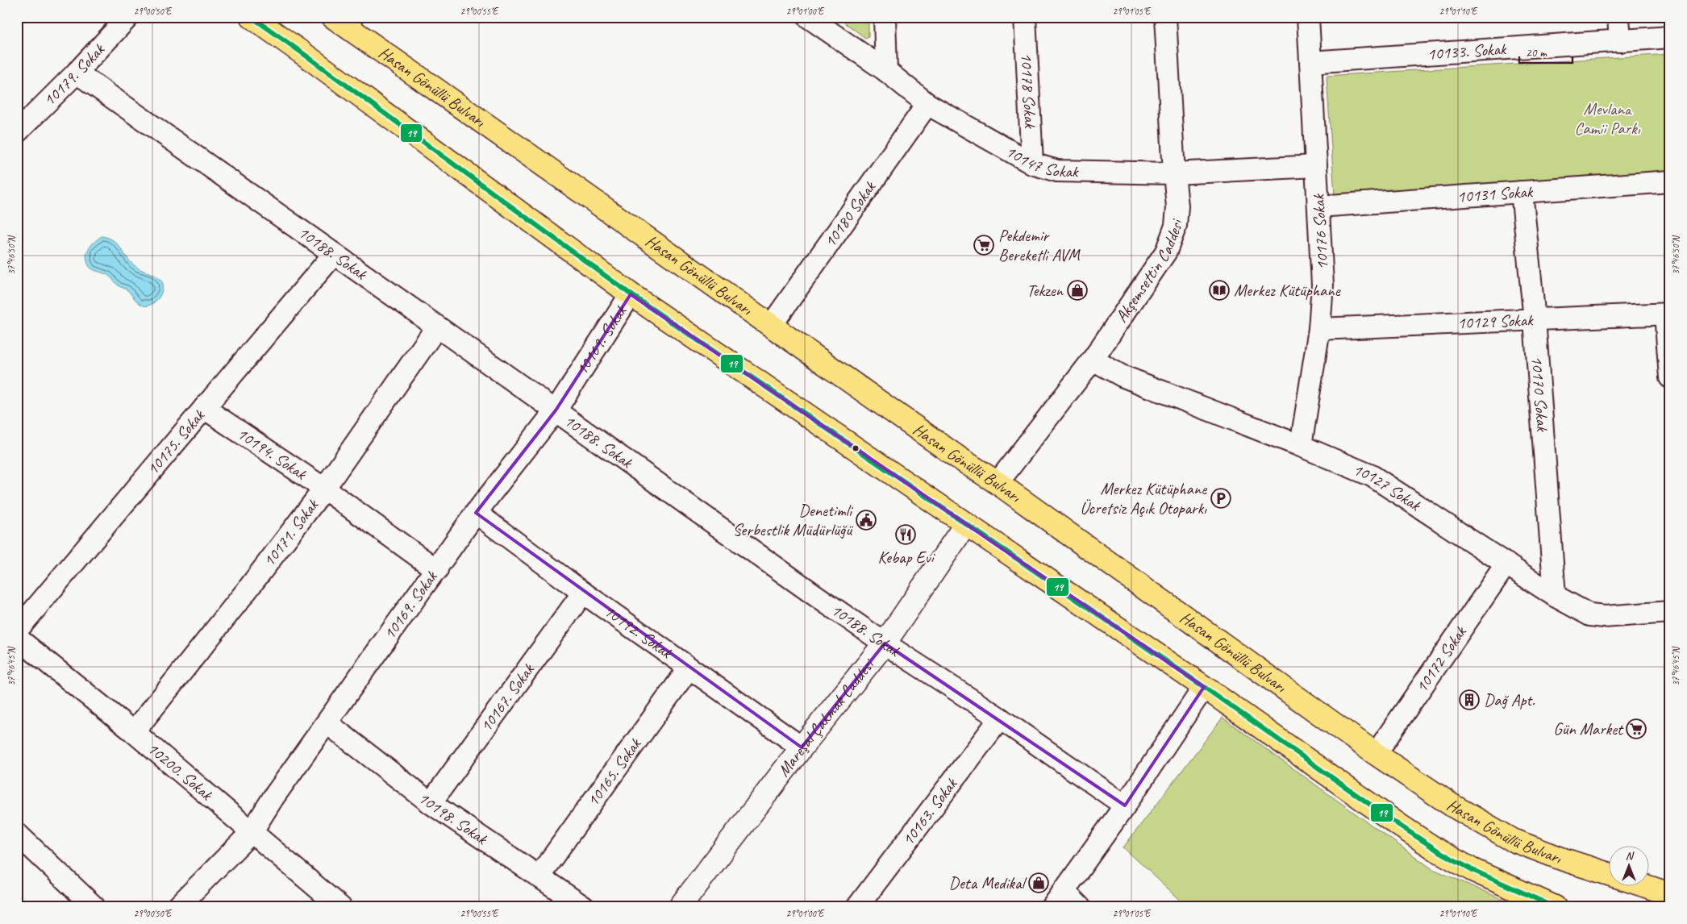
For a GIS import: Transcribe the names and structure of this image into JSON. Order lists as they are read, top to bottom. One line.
{"streets":{"main road":["Hasan Gönüllü Bulvarı"],"street":["10133. Sokak","10179. Sokak","10178 Sokak","10147 Sokak","10131 Sokak","10180 Sokak","10176 Sokak","10188. Sokak","Akşemsettin Caddesi","10129 Sokak","10169. Sokak","10170 Sokak","10175. Sokak","10194. Sokak","10127 Sokak","10171. Sokak","10192. Sokak","10172 Sokak","10167. Sokak","Mareşal Çakmak Caddesi","10200. Sokak","10165. Sokak","10163. Sokak","10198. Sokak"]},"crossings":[["10133. Sokak","10176 Sokak"],["10179. Sokak","10188. Sokak"],["Hasan Gönüllü Bulvarı","10180 Sokak"],["Hasan Gönüllü Bulvarı","Akşemsettin Caddesi"],["Hasan Gönüllü Bulvarı","10172 Sokak"],["10178 Sokak","10147 Sokak"],["10147 Sokak","10180 Sokak"],["10147 Sokak","10176 Sokak"],["10147 Sokak","Akşemsettin Caddesi"],["10131 Sokak","10176 Sokak"],["10131 Sokak","10170 Sokak"],["10176 Sokak","10129 Sokak"],["10176 Sokak","10127 Sokak"],["10188. Sokak","10169. Sokak"],["10188. Sokak","10175. Sokak"],["10188. Sokak","10171. Sokak"],["10188. Sokak","Mareşal Çakmak Caddesi"],["10188. Sokak","10163. Sokak"],["Akşemsettin Caddesi","10127 Sokak"],["10129 Sokak","10170 Sokak"],["10169. Sokak","10194. Sokak"],["10169. Sokak","10192. Sokak"],["10169. Sokak","10200. Sokak"],["10169. Sokak","10198. Sokak"],["10170 Sokak","10127 Sokak"],["10175. Sokak","10194. Sokak"],["10194. Sokak","10171. Sokak"],["10127 Sokak","10172 Sokak"],["10171. Sokak","10200. Sokak"],["10192. Sokak","10167. Sokak"],["10192. Sokak","Mareşal Çakmak Caddesi"],["10192. Sokak","10165. Sokak"],["10167. Sokak","10198. Sokak"],["10165. Sokak","10198. Sokak"]],"parks":["Mevlana Camii Parkı"],"places":{"supermarket":["Pekdemir Bereketli AVM","Gün Market"],"shop":["Tekzen","Deta Medikal"],"library":["Merkez Kütüphane"],"parking":["Merkez Kütüphane Ücretsiz Açık Otoparkı"],"public building":["Denetimli Serbestlik Müdürlüğü"],"restaurant":["Kebap Evi"],"building":["Dağ Apt."]},"lines":["transit line 19"],"scale_bar":"20 m","north":"top","coordinates":["29°00'50\"E","29°00'55\"E","29°01'00\"E","29°01'05\"E","29°01'10\"E","37°46'50\"N","37°46'45\"N"]}
